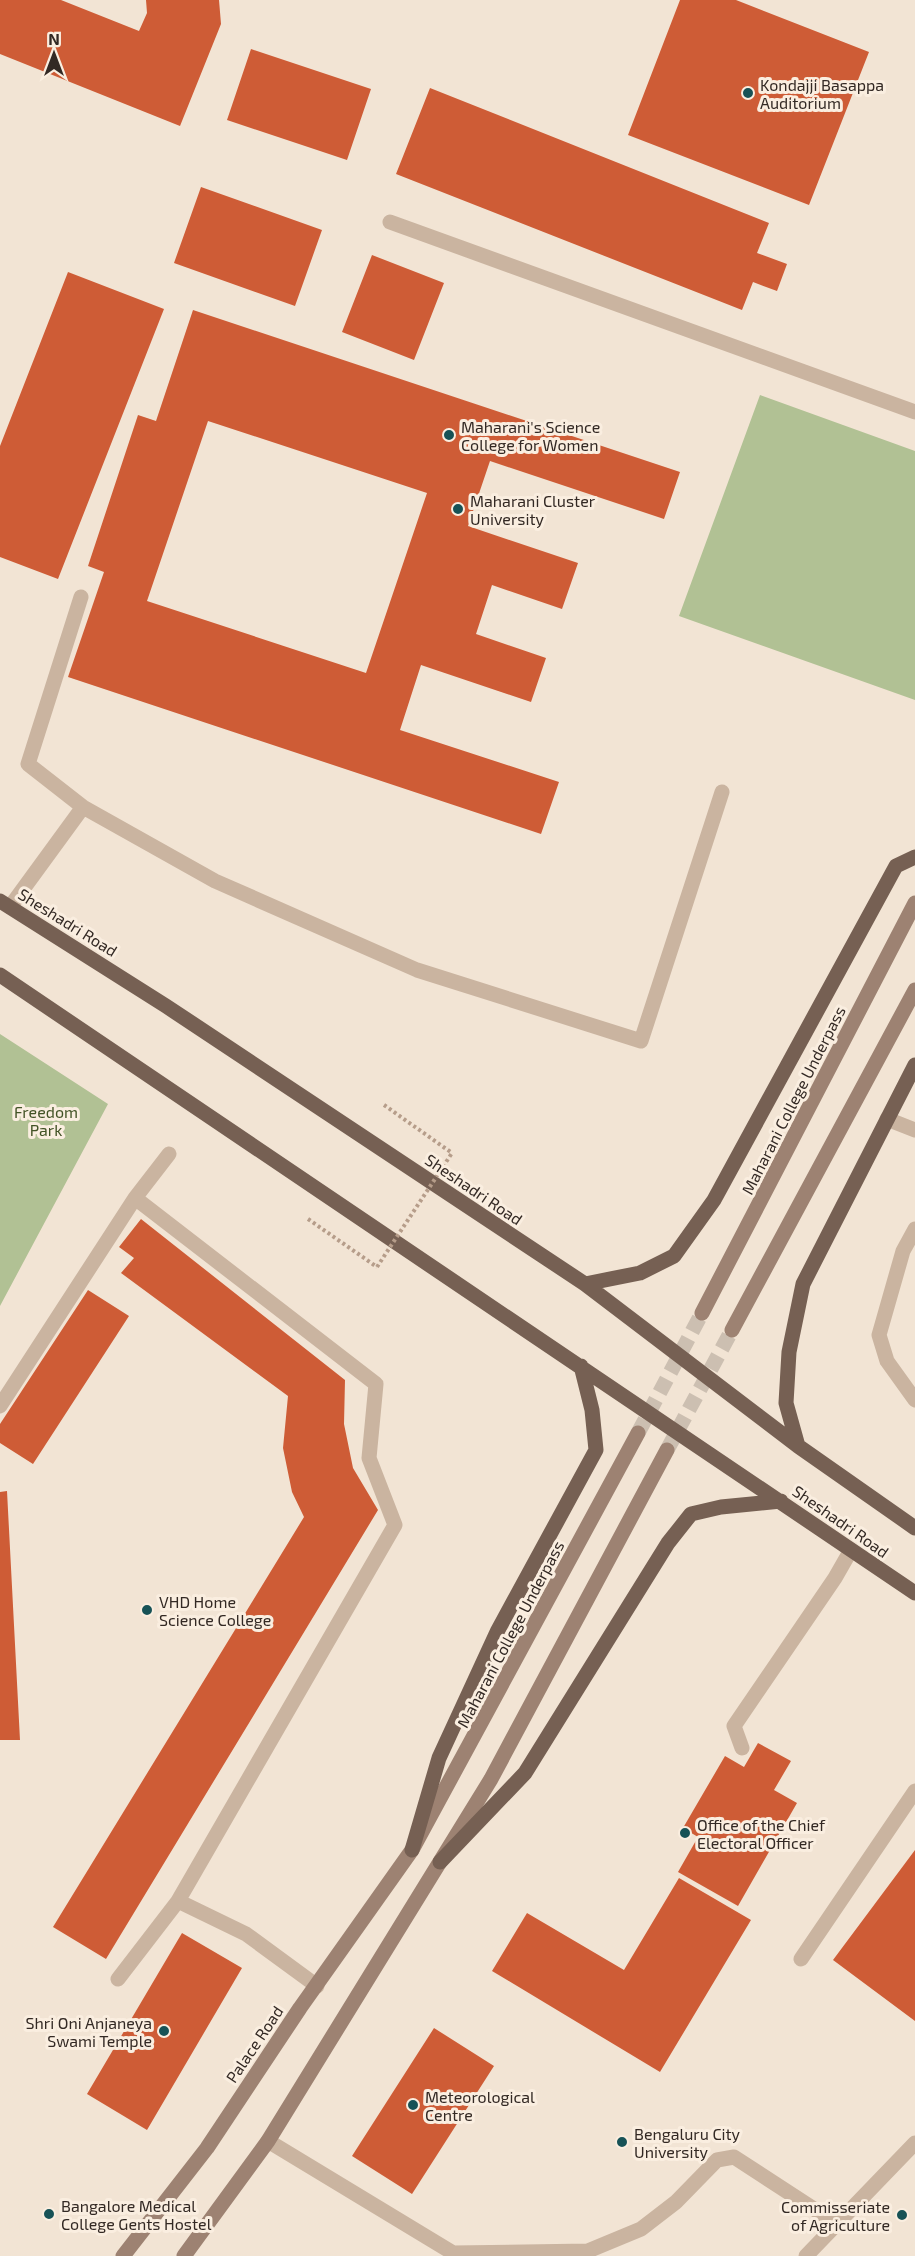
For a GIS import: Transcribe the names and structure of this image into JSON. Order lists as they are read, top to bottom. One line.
{"streets":{"main road":["Sheshadri Road","Maharani College Underpass","Palace Road"]},"crossings":[["Maharani College Underpass","Palace Road"]],"parks":["Freedom Park"],"places":["Kondajji Basappa Auditorium","Maharani's Science College for Women","Maharani Cluster University","VHD Home Science College","Office of the Chief Electoral Officer","Shri Oni Anjaneya Swami Temple","Meteorological Centre","Bengaluru City University","Bangalore Medical College Gents Hostel","Commisseriate of Agriculture"],"north":"top"}
